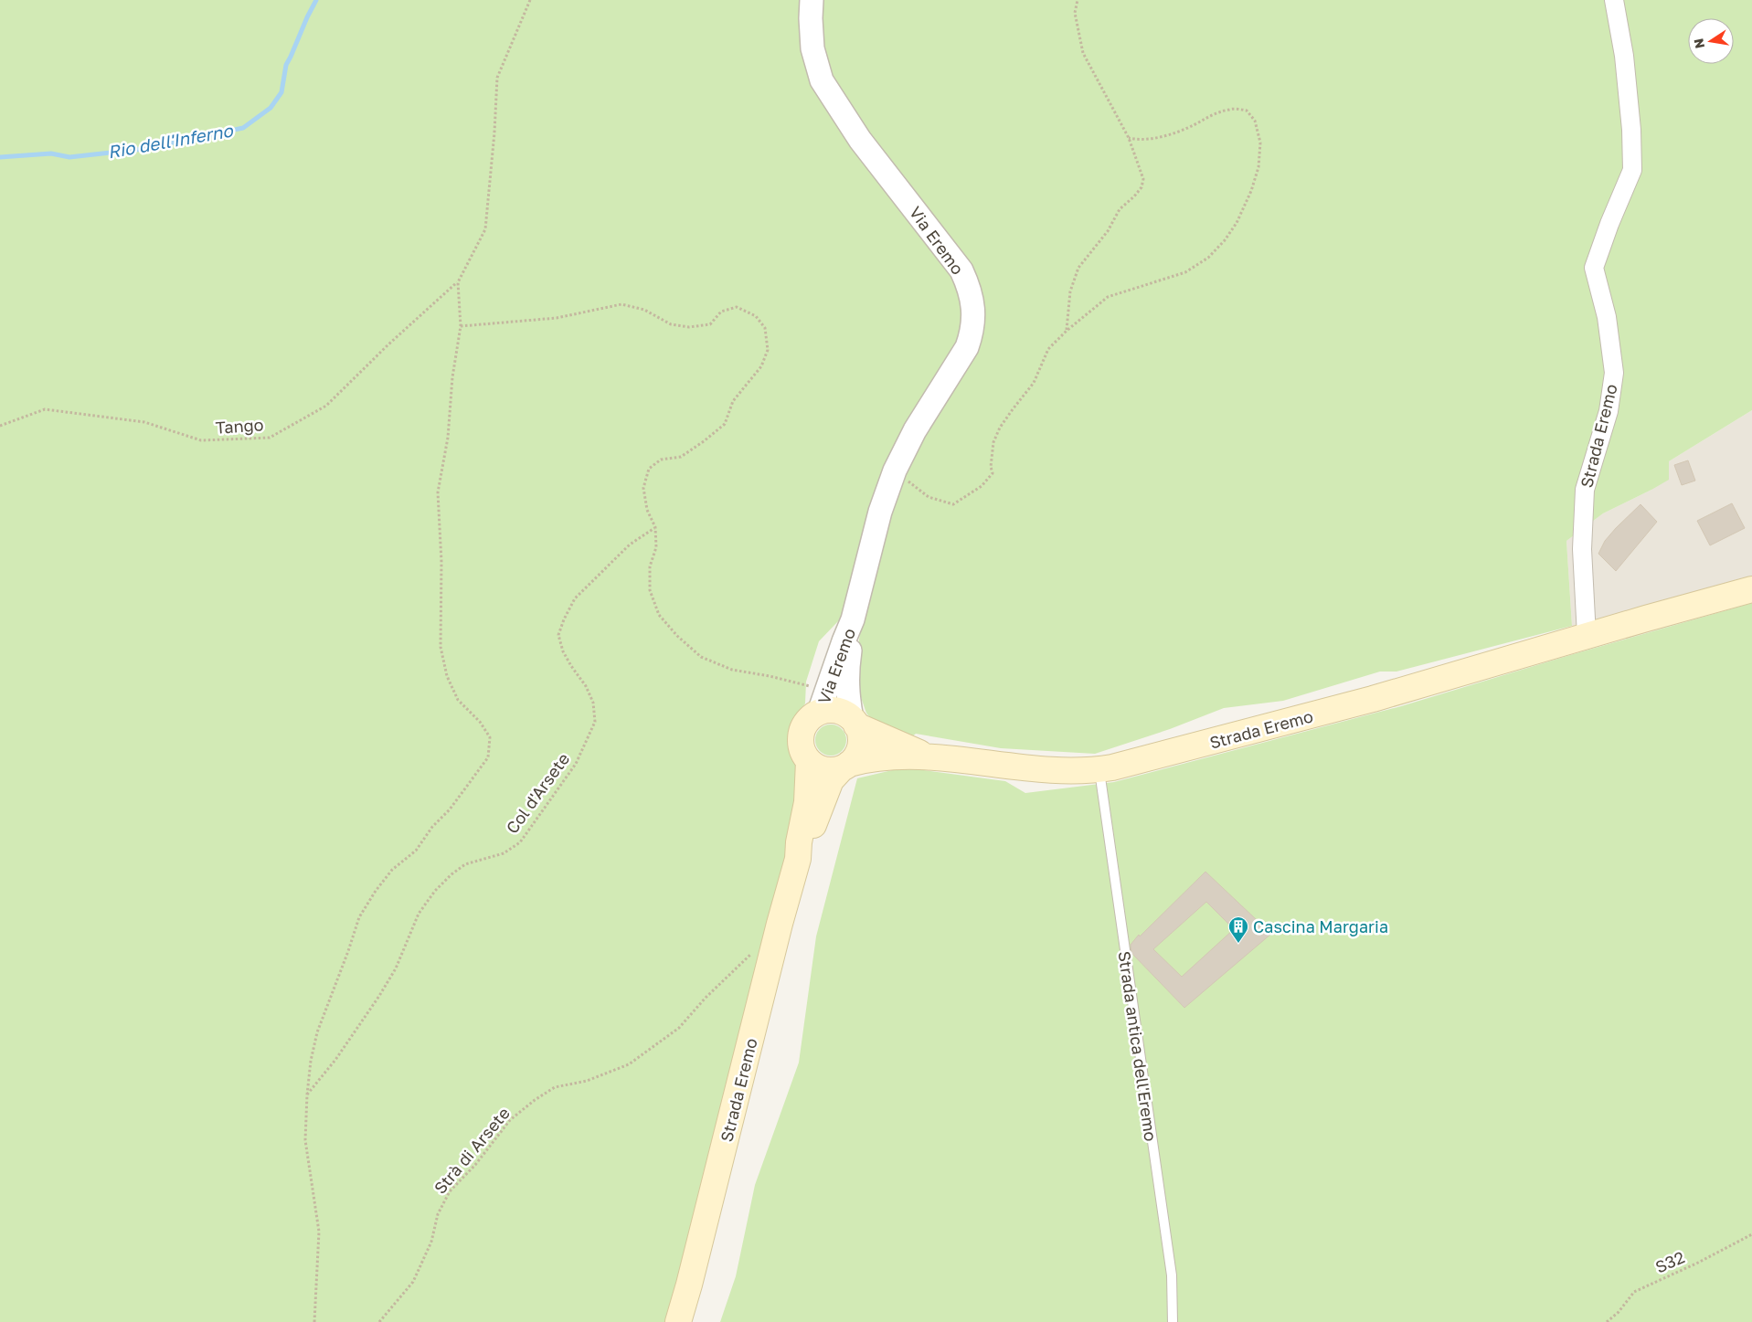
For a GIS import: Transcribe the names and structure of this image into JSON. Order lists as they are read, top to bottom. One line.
{"streets":{"main road":["Strada Eremo"],"street":["Via Eremo"],"lane":["Strada antica dell'Eremo"],"path":["Tango","Col d'Arsete","Strà di Arsete","S32"]},"crossings":[["Via Eremo","Strada Eremo"],["Strada Eremo","Strada antica dell'Eremo"]],"water":["Rio dell'Inferno"],"places":{"building":["Cascina Margaria"]},"north":"left"}
